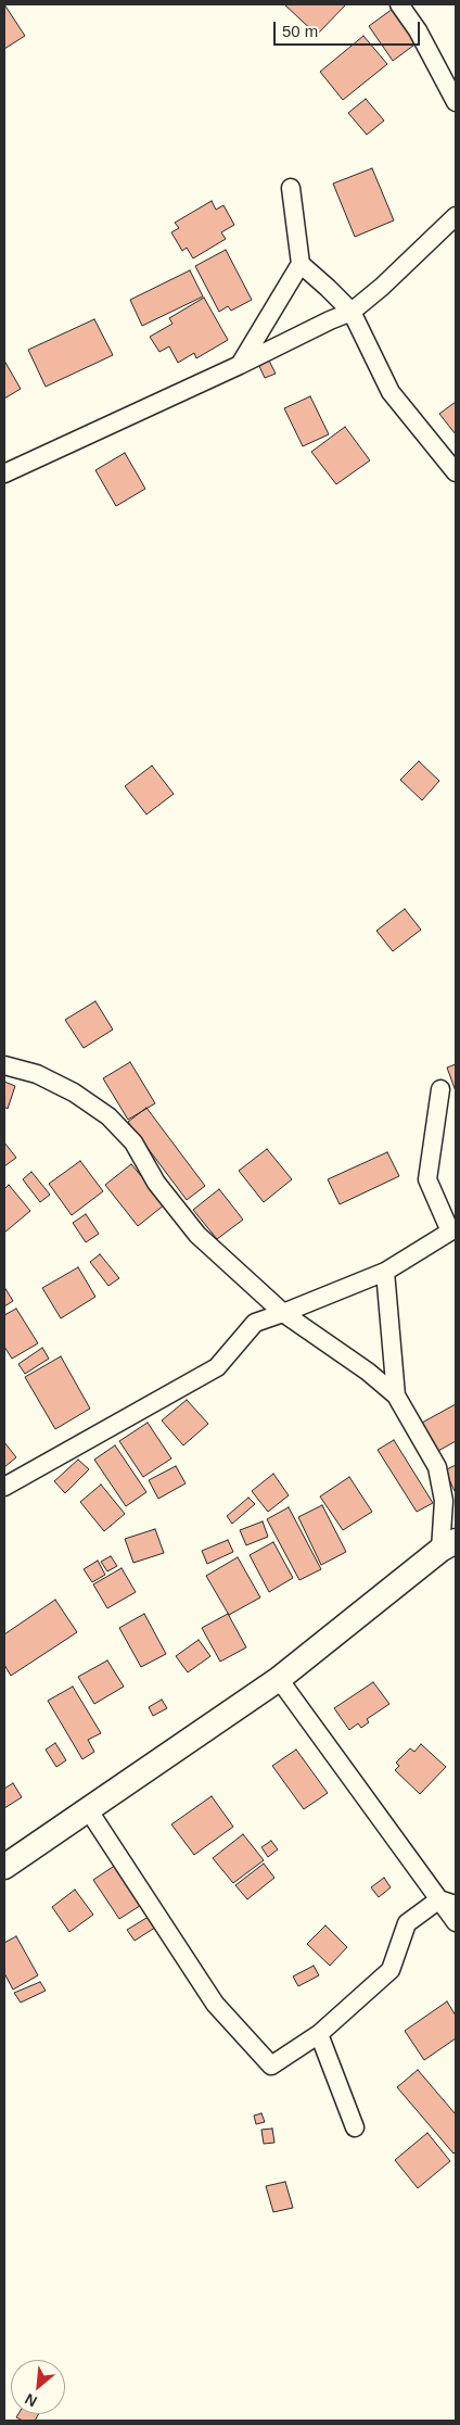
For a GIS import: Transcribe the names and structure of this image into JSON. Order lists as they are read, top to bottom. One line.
{"scale_bar":"50 m","north":"bottom left"}
